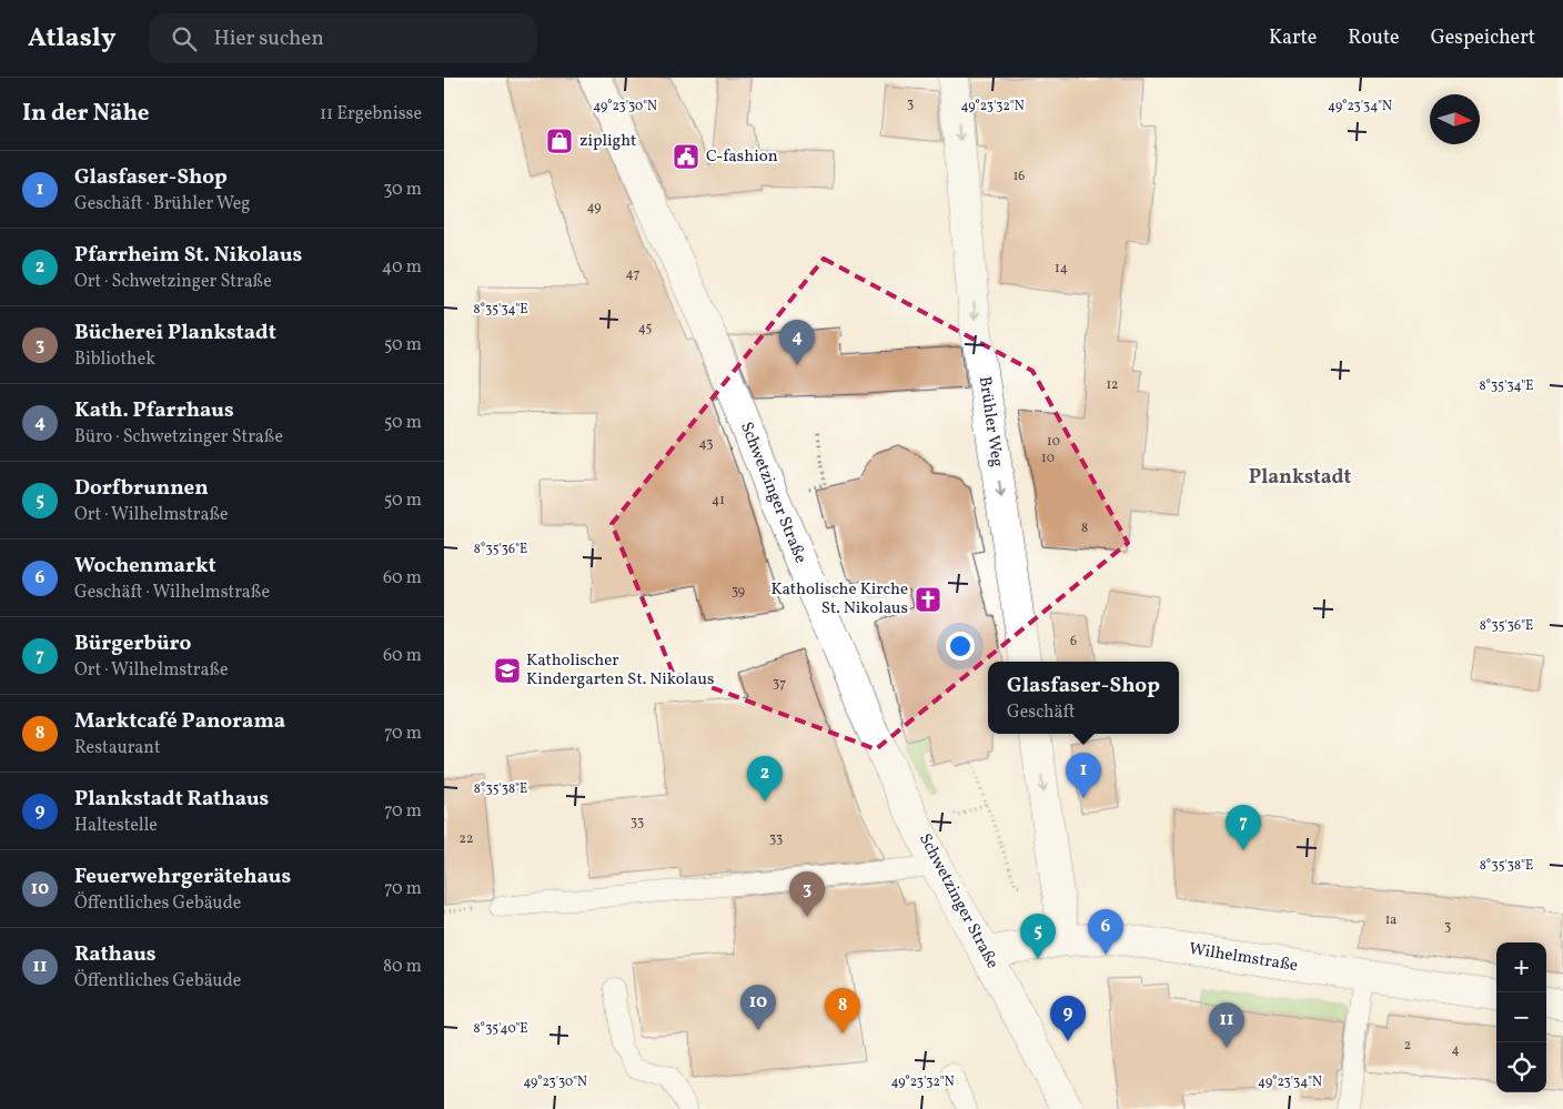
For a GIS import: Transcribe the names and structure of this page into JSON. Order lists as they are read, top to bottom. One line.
{"streets":{"street":["Brühler Weg","Schwetzinger Straße","Wilhelmstraße"]},"crossings":[["Schwetzinger Straße","Wilhelmstraße"]],"one_way":["Brühler Weg"],"districts":["Plankstadt"],"places":{"shop":["ziplight"],"public building":["C-fashion"],"church":["Katholische Kirche St. Nikolaus"],"school or university":["Katholischer Kindergarten St. Nikolaus"]},"house_numbers":["3","16","49","14","47","45","12","10","43","10","41","8","39","6","37","33","22","33","1a","3","2","4"],"north":"right","page":{"header":"Atlasly","search":"Hier suchen","nav":["Karte","Route","Gespeichert"],"heading":["In der Nähe","11 Ergebnisse"],"list":[{"mark":"1","name":"Glasfaser-Shop","note":"Geschäft · Brühler Weg","value":"30 m"},{"mark":"2","name":"Pfarrheim St. Nikolaus","note":"Ort · Schwetzinger Straße","value":"40 m"},{"mark":"3","name":"Bücherei Plankstadt","note":"Bibliothek","value":"50 m"},{"mark":"4","name":"Kath. Pfarrhaus","note":"Büro · Schwetzinger Straße","value":"50 m"},{"mark":"5","name":"Dorfbrunnen","note":"Ort · Wilhelmstraße","value":"50 m"},{"mark":"6","name":"Wochenmarkt","note":"Geschäft · Wilhelmstraße","value":"60 m"},{"mark":"7","name":"Bürgerbüro","note":"Ort · Wilhelmstraße","value":"60 m"},{"mark":"8","name":"Marktcafé Panorama","note":"Restaurant","value":"70 m"},{"mark":"9","name":"Plankstadt Rathaus","note":"Haltestelle","value":"70 m"},{"mark":"10","name":"Feuerwehrgerätehaus","note":"Öffentliches Gebäude","value":"70 m"},{"mark":"11","name":"Rathaus","note":"Öffentliches Gebäude","value":"80 m"}],"pins":["4","1","2","7","3","6","5","10","8","9","11"],"popup":["Glasfaser-Shop","Geschäft"],"map_buttons":["+","−"]},"coordinates":["49°23'30\"N","49°23'32\"N","49°23'34\"N","8°35'34\"E","8°35'36\"E","8°35'38\"E","8°35'40\"E"]}
